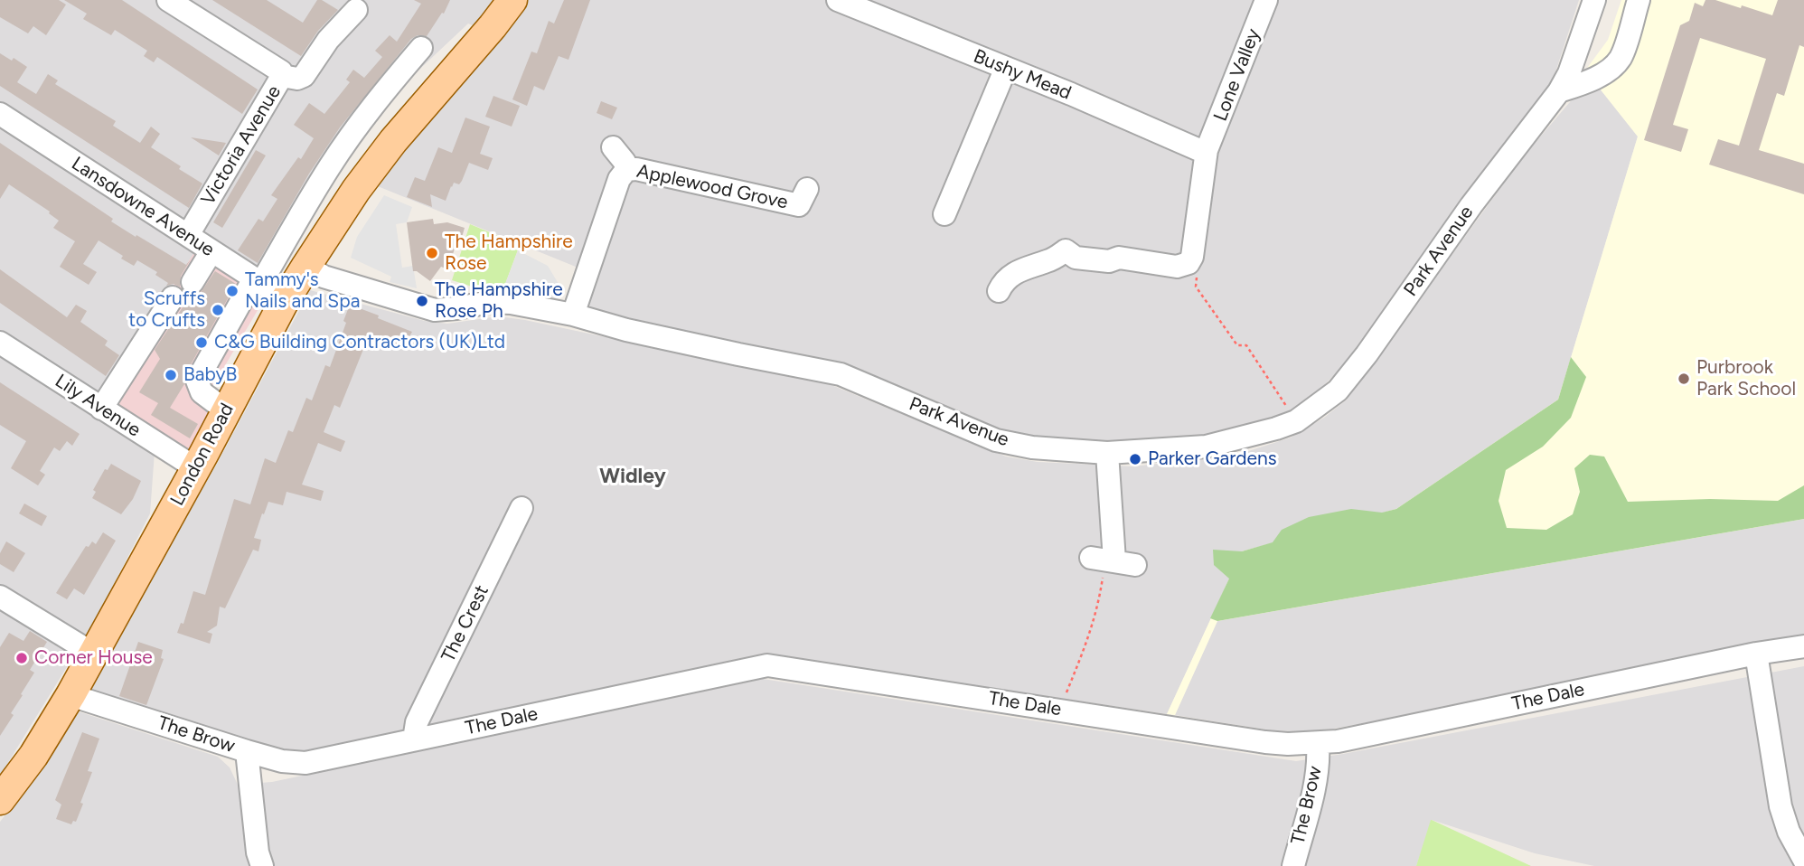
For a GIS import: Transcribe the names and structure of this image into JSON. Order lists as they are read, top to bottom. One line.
{"streets":{"main road":["London Road"],"street":["Bushy Mead","Lone Valley","Victoria Avenue","Applewood Grove","Lansdowne Avenue","Park Avenue","Lily Avenue","The Crest","The Dale","The Brow"]},"crossings":[["Bushy Mead","Lone Valley"],["Victoria Avenue","Lansdowne Avenue"],["Applewood Grove","Park Avenue"],["Lansdowne Avenue","London Road"],["Park Avenue","London Road"],["Lily Avenue","London Road"],["London Road","The Brow"],["The Crest","The Dale"],["The Dale","The Brow"]],"districts":["Widley"],"places":["The Hampshire Rose","Tammy's Nails and Spa","The Hampshire Rose Ph","Scruffs to Crufts","C&G Building Contractors (UK)Ltd","BabyB","Purbrook Park School","Parker Gardens","Corner House"]}
